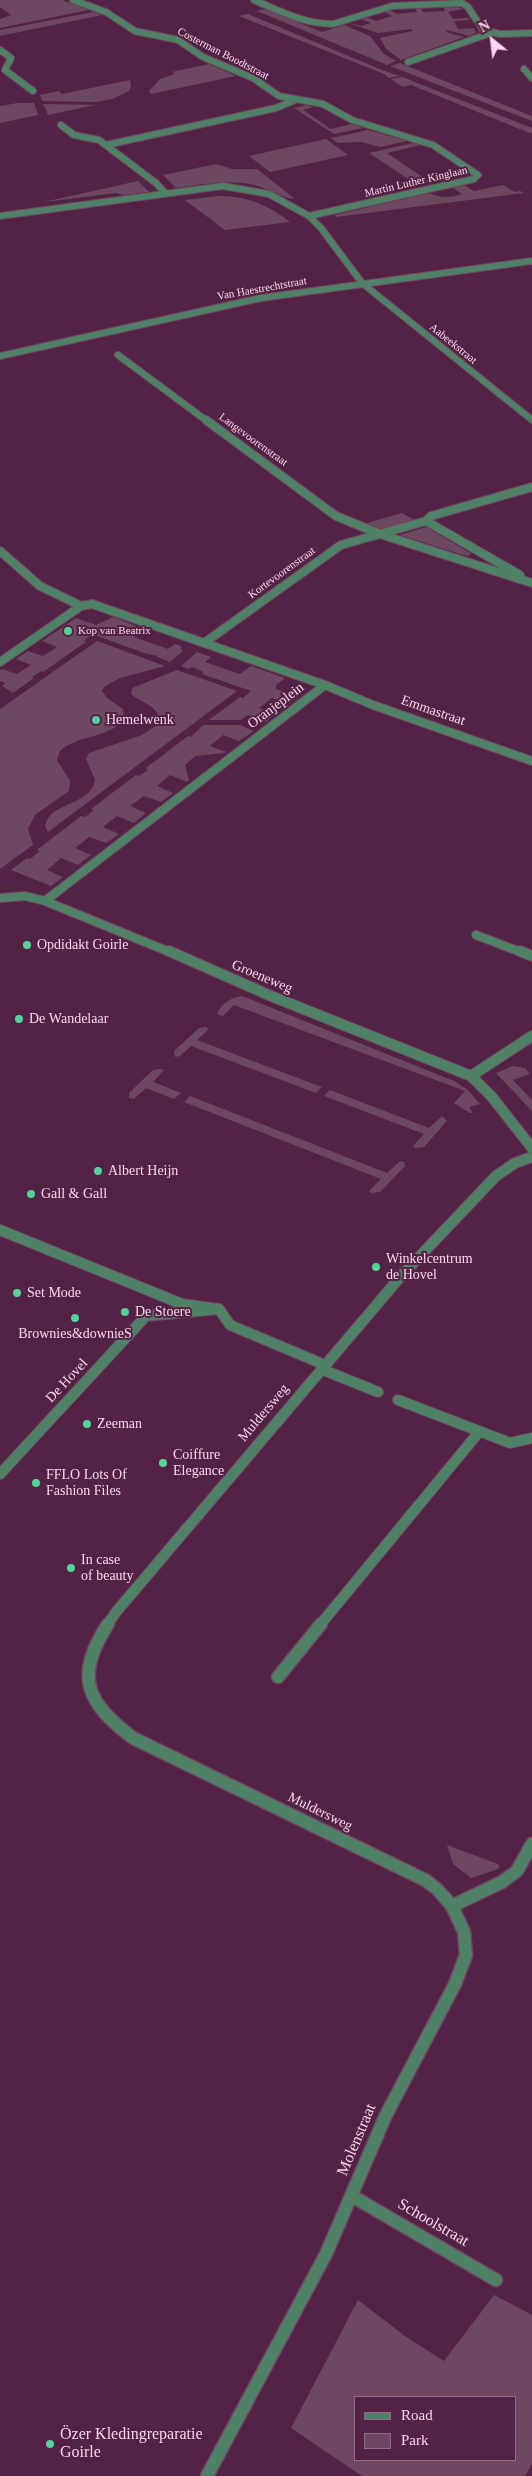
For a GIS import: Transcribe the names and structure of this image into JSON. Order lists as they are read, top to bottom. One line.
{"streets":{"street":["Costerman Boodtstraat","Martin Luther Kinglaan","Van Haestrechtstraat","Aabeekstraat","Langevoorenstraat","Kortevoorenstraat","Oranjeplein","Emmastraat","Groeneweg","De Hovel","Muldersweg","Molenstraat","Schoolstraat"]},"crossings":[["Costerman Boodtstraat","Martin Luther Kinglaan"],["Van Haestrechtstraat","Aabeekstraat"],["Langevoorenstraat","Kortevoorenstraat"],["Kortevoorenstraat","Oranjeplein"],["Oranjeplein","Emmastraat"],["Oranjeplein","Groeneweg"],["Muldersweg","Molenstraat"],["Molenstraat","Schoolstraat"]],"places":["Kop van Beatrix","Hemelwenk","Opdidakt Goirle","De Wandelaar","Albert Heijn","Gall & Gall","Winkelcentrum de Hovel","Set Mode","De Stoere","Brownies&downieS","Zeeman","Coiffure Elegance","FFLO Lots Of Fashion Files","In case of beauty","Özer Kledingreparatie Goirle"],"legend":["Road","Park"],"north":"top left"}
